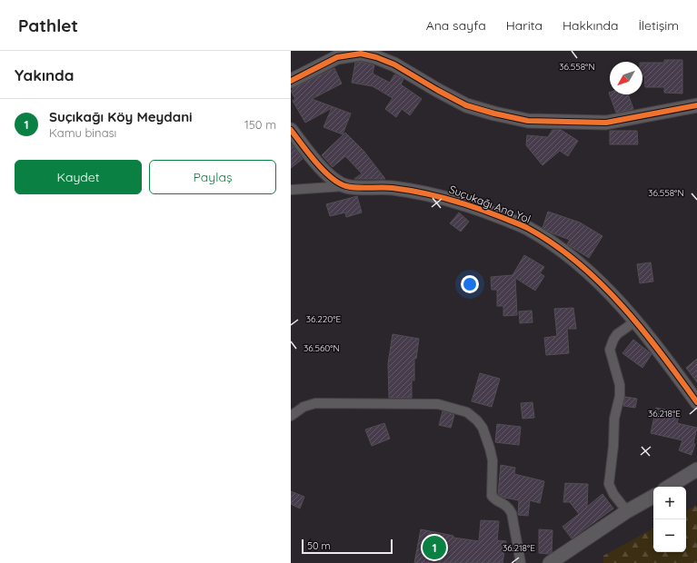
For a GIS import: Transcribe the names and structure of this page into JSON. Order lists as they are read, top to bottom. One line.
{"streets":{"street":["Suçukağı Ana Yol"]},"scale_bar":"50 m","north":"bottom left","page":{"header":"Pathlet","nav":["Ana sayfa","Harita","Hakkında","İletişim"],"heading":"Yakında","list":[{"mark":"1","name":"Suçıkağı Köy Meydani","note":"Kamu binası","value":"150 m"}],"buttons":["Kaydet","Paylaş"],"map_buttons":["+","−"],"pins":"1","scale":"50 m"},"coordinates":["36.558°N","36.220°E","36.560°N","36.218°E"]}
